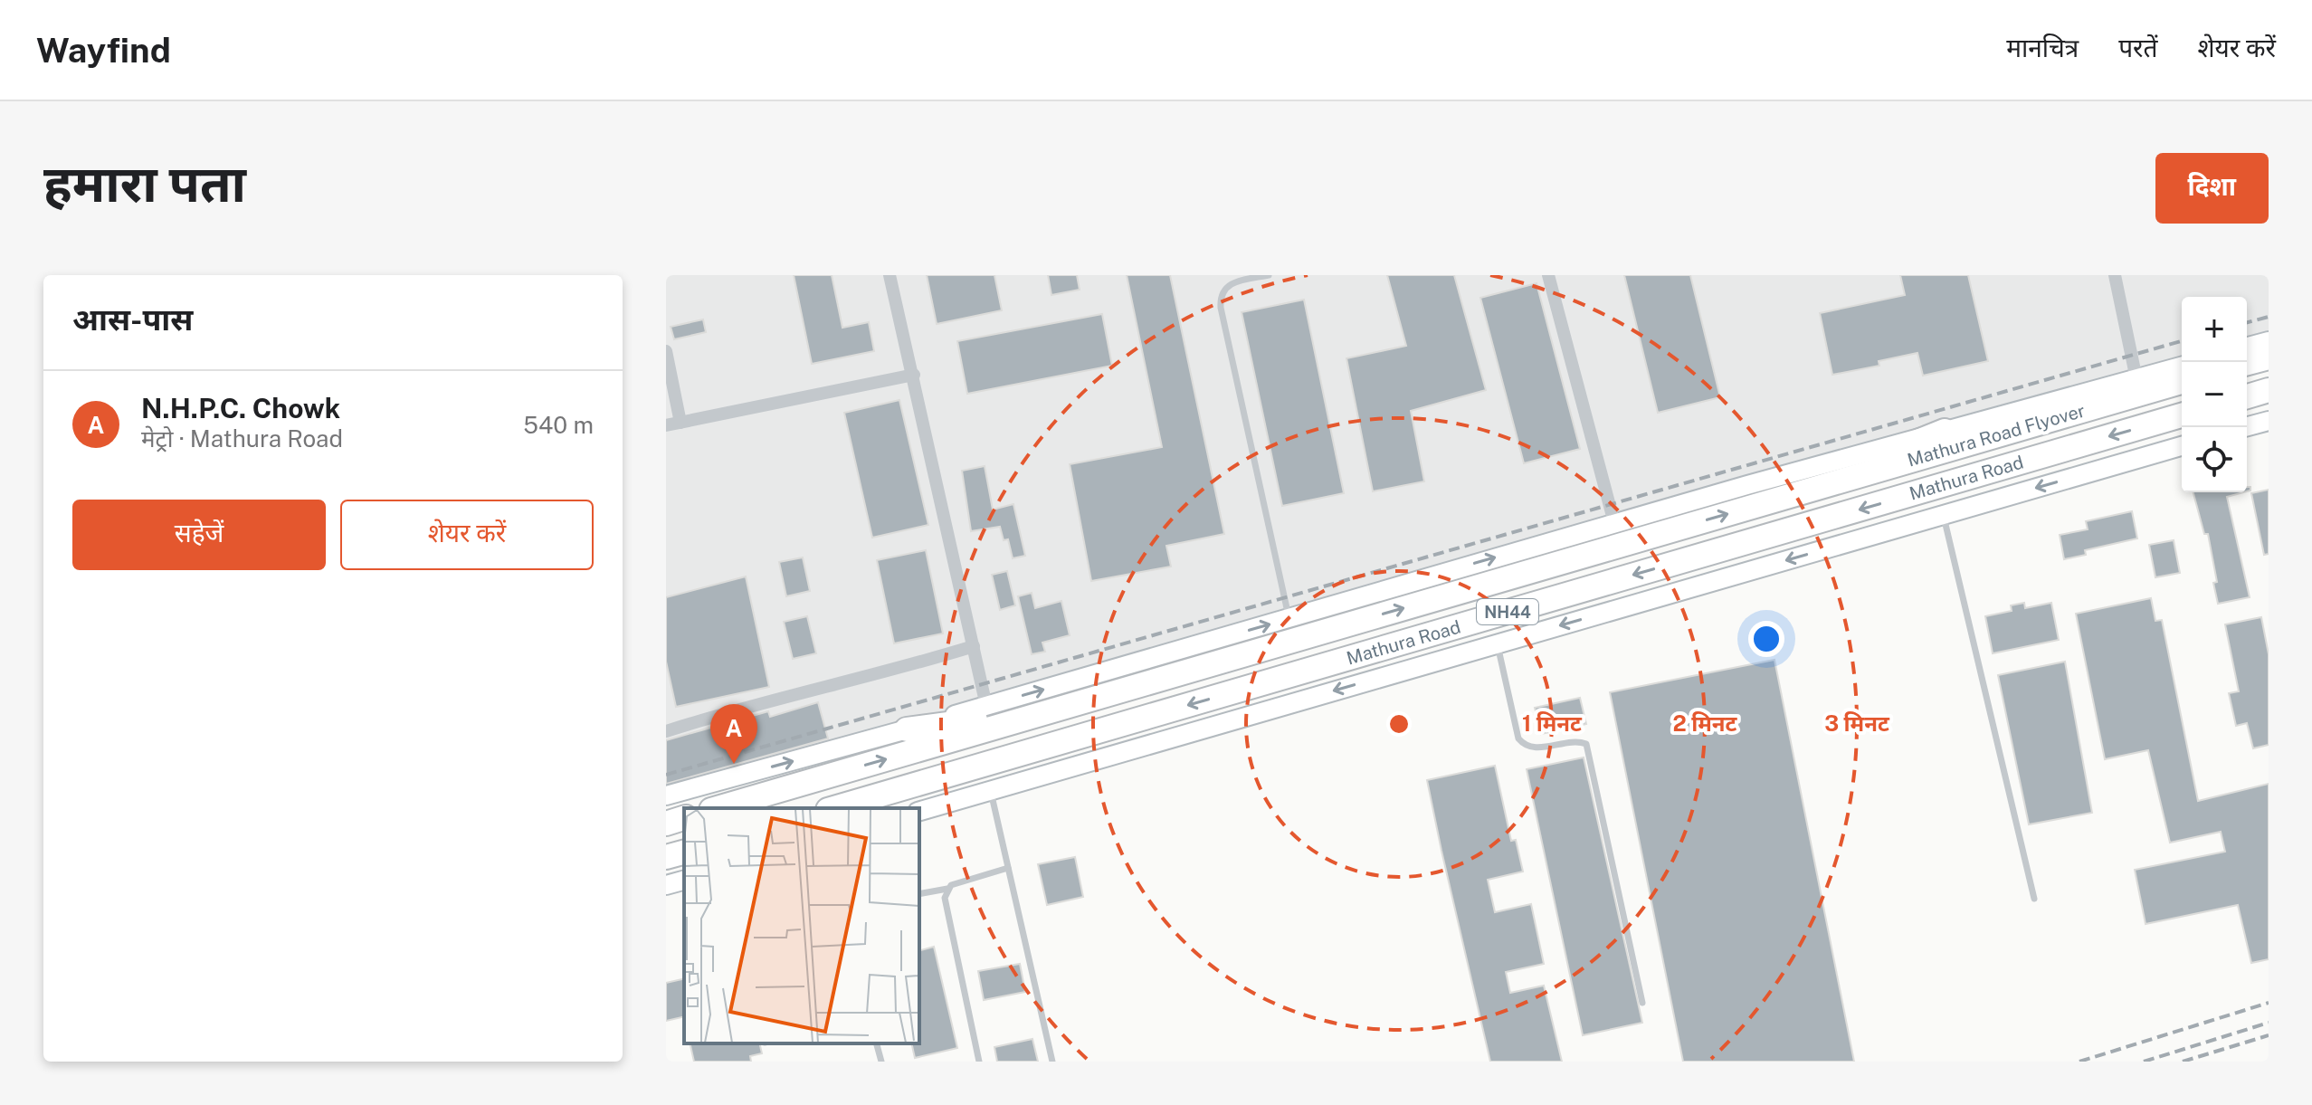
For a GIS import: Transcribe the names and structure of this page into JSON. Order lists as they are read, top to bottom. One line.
{"streets":{"highway":["Mathura Road Flyover","Mathura Road","NH44"]},"crossings":[["Mathura Road Flyover","Mathura Road"]],"page":{"header":"Wayfind","nav":["मानचित्र","परतें","शेयर करें"],"buttons":["दिशा",["सहेजें","शेयर करें"]],"title":"हमारा पता","heading":"आस-पास","map_buttons":["+","−"],"list":[{"mark":"A","name":"N.H.P.C. Chowk","note":"मेट्रो · Mathura Road","value":"540 m"}],"pins":"A"},"rings":["1 मिनट","2 मिनट","3 मिनट"]}
